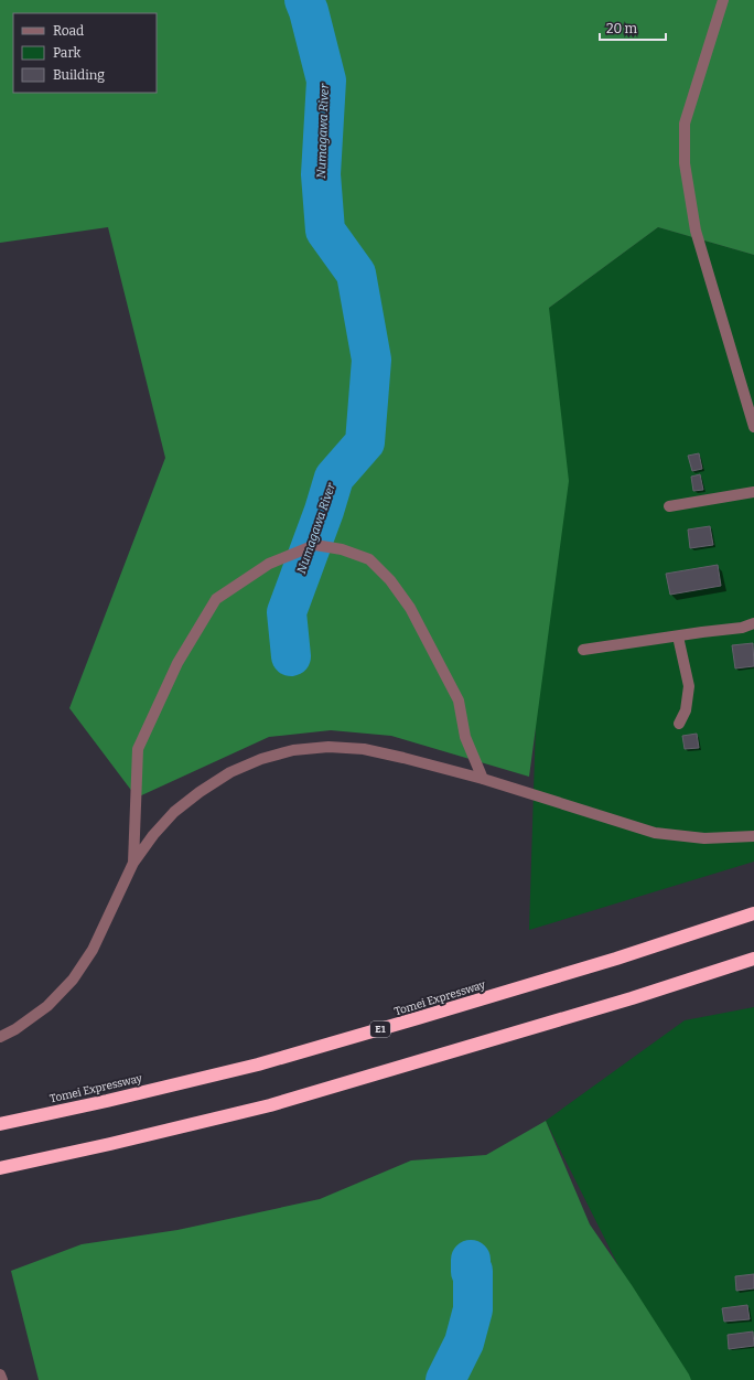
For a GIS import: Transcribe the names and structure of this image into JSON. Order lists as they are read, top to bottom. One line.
{"streets":{"highway":["Tomei Expressway","E1"]},"water":["Numagawa River"],"legend":["Road","Park","Building"],"scale_bar":"20 m"}
